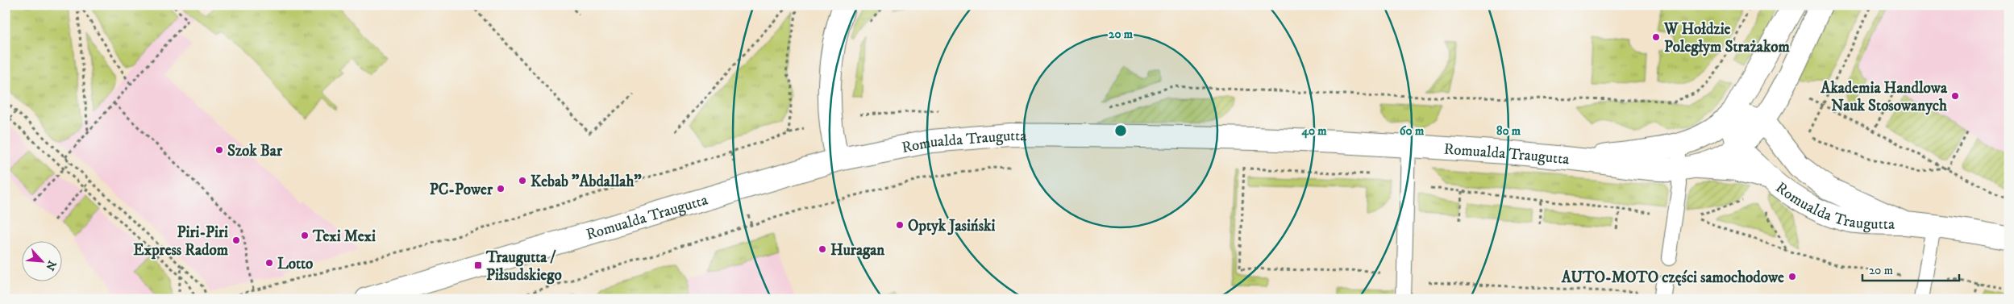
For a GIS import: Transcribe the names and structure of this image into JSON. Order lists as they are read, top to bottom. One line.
{"streets":{"street":["Romualda Traugutta"]},"places":{"other":["W Hołdzie Poległym Strażakom","Akademia Handlowa Nauk Stosowanych","Szok Bar","Kebab \"Abdallah\"","PC-Power","Optyk Jasiński","Texi Mexi","Piri-Piri Express Radom","Huragan","Lotto","AUTO-MOTO części samochodowe"],"transit":["Traugutta / Piłsudskiego"]},"scale_bar":"20 m","north":"bottom right","rings":["20 m","40 m","60 m","80 m"]}
